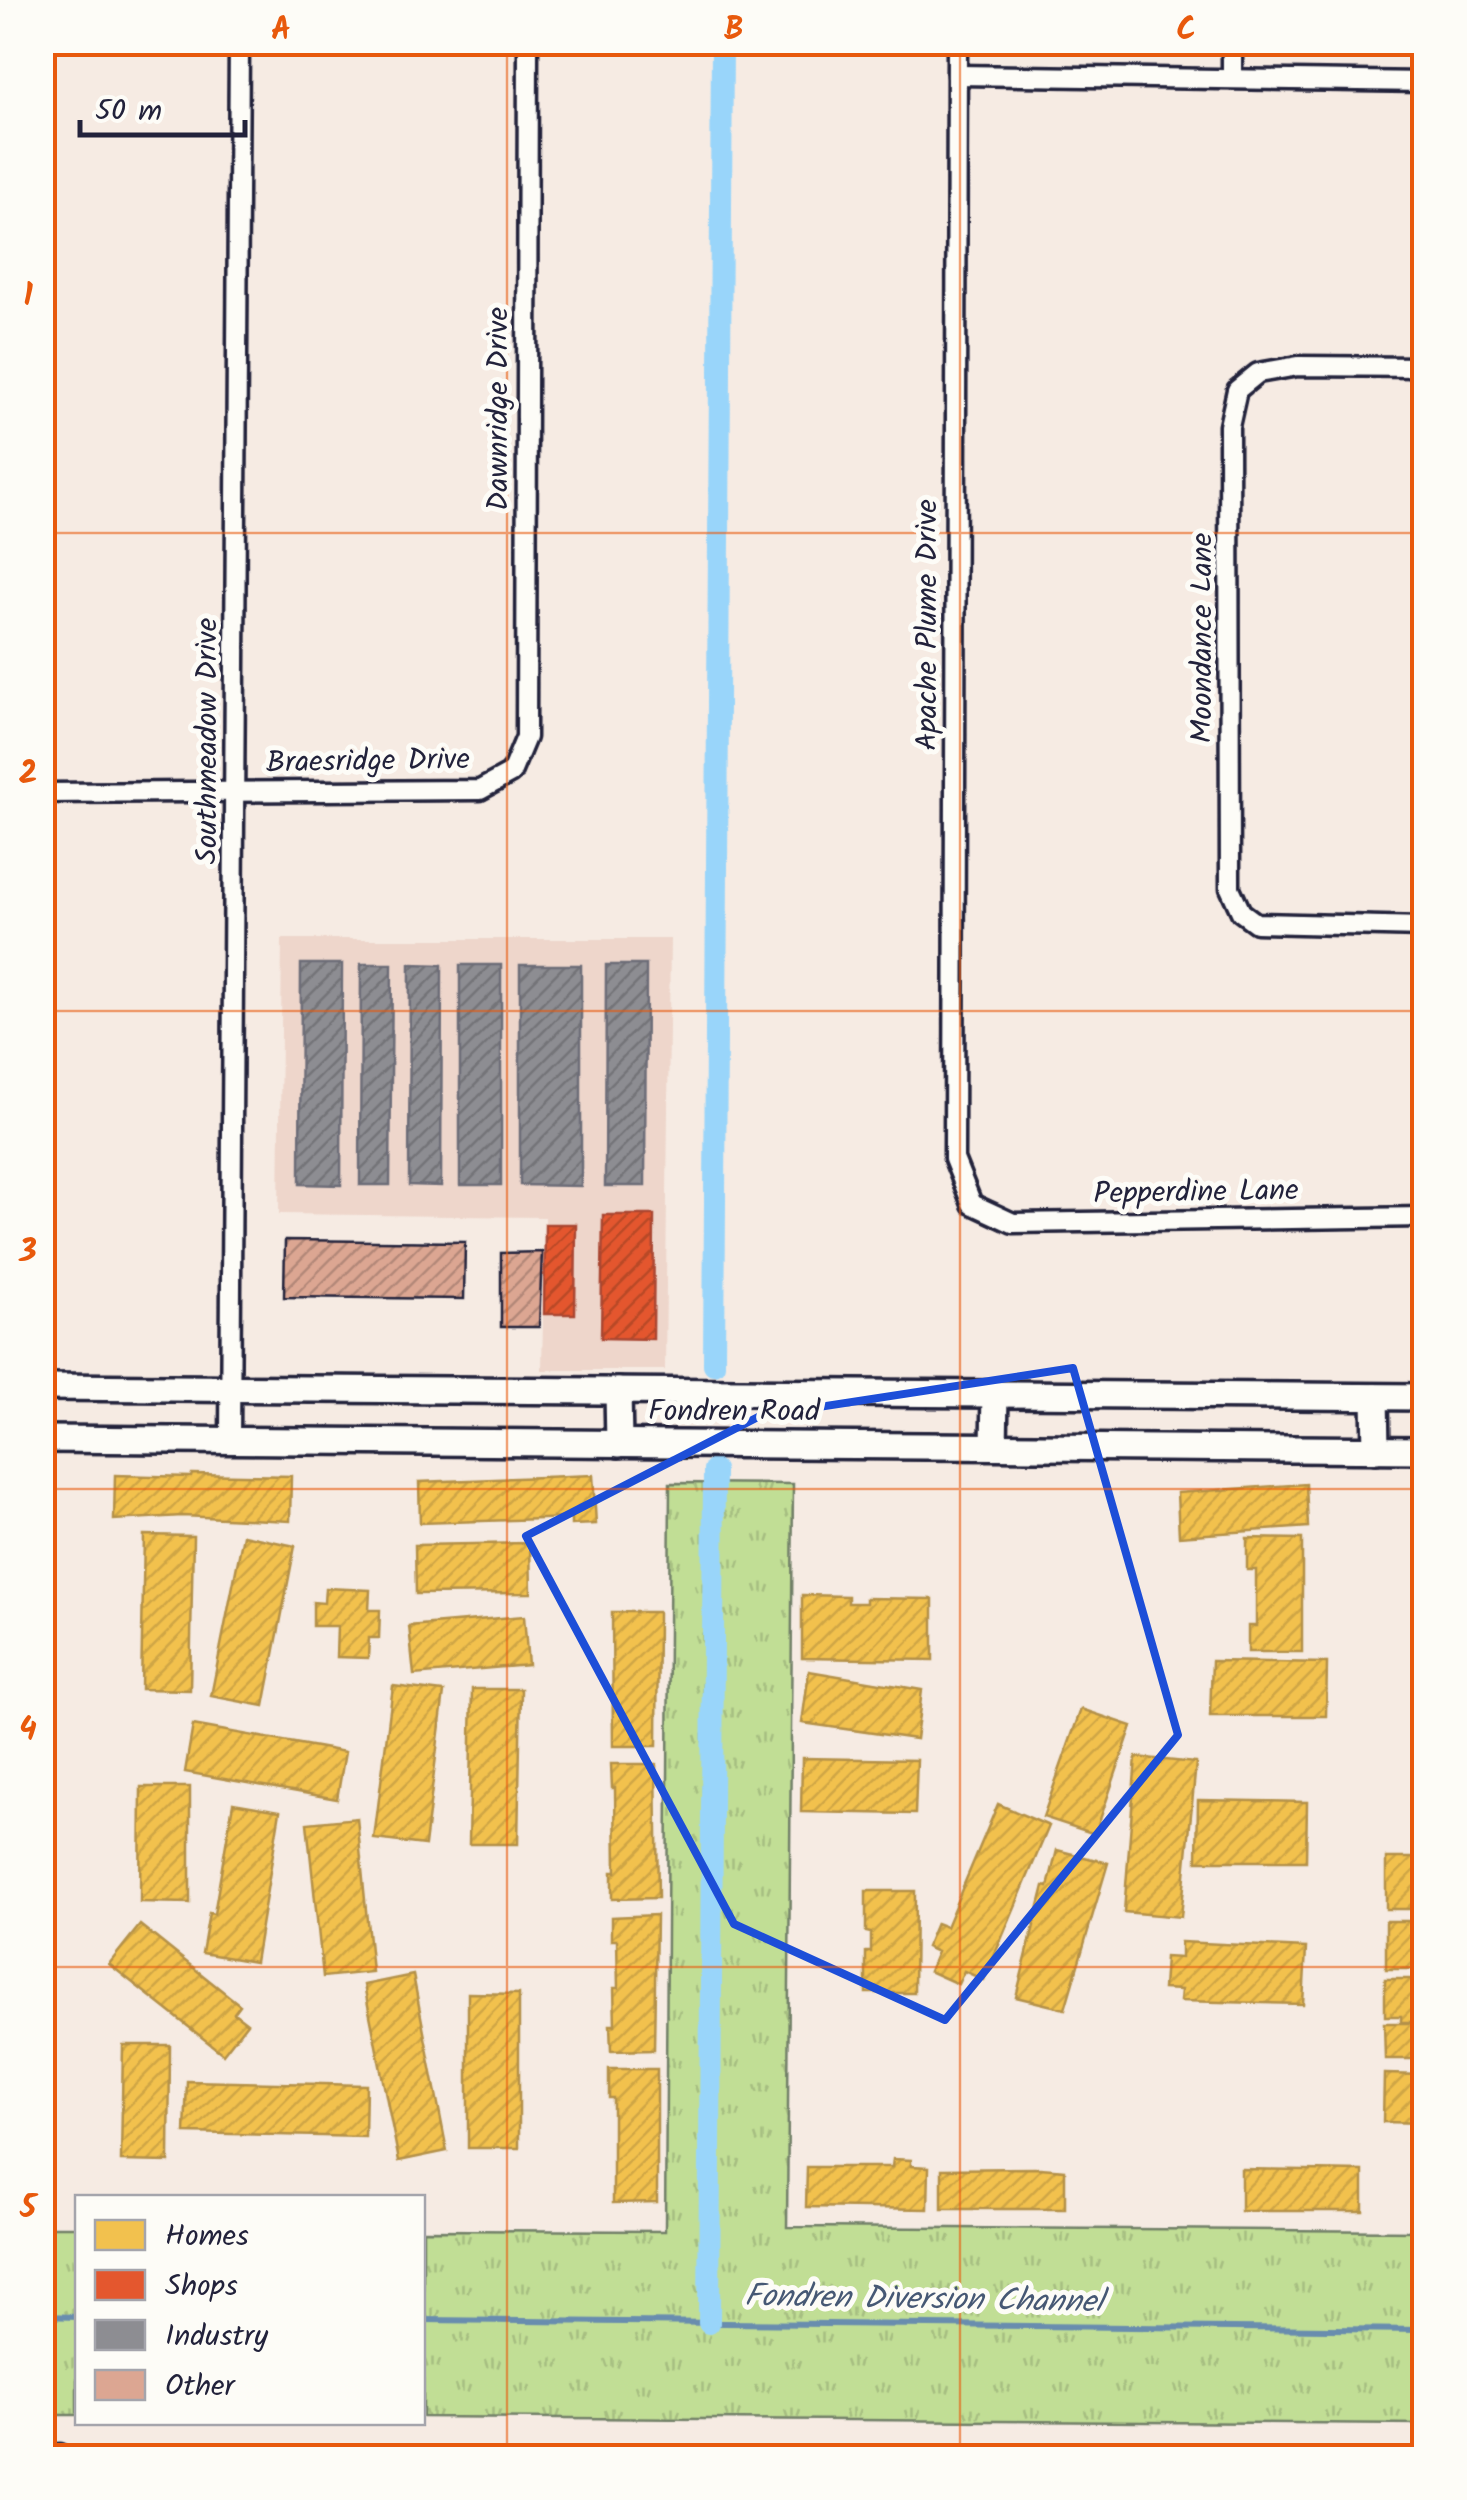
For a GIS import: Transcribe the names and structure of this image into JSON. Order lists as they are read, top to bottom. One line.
{"streets":{"main road":["Fondren Road"],"street":["Dawnridge Drive","Apache Plume Drive","Moondance Lane","Southmeadow Drive","Braesridge Drive","Pepperdine Lane"]},"crossings":[["Dawnridge Drive","Braesridge Drive"],["Apache Plume Drive","Pepperdine Lane"],["Southmeadow Drive","Braesridge Drive"],["Southmeadow Drive","Fondren Road"]],"water":["Fondren Diversion Channel"],"legend":["Homes","Shops","Industry","Other"],"scale_bar":"50 m","grid":{"columns":["A","B","C"],"rows":["1","2","3","4","5"]}}
